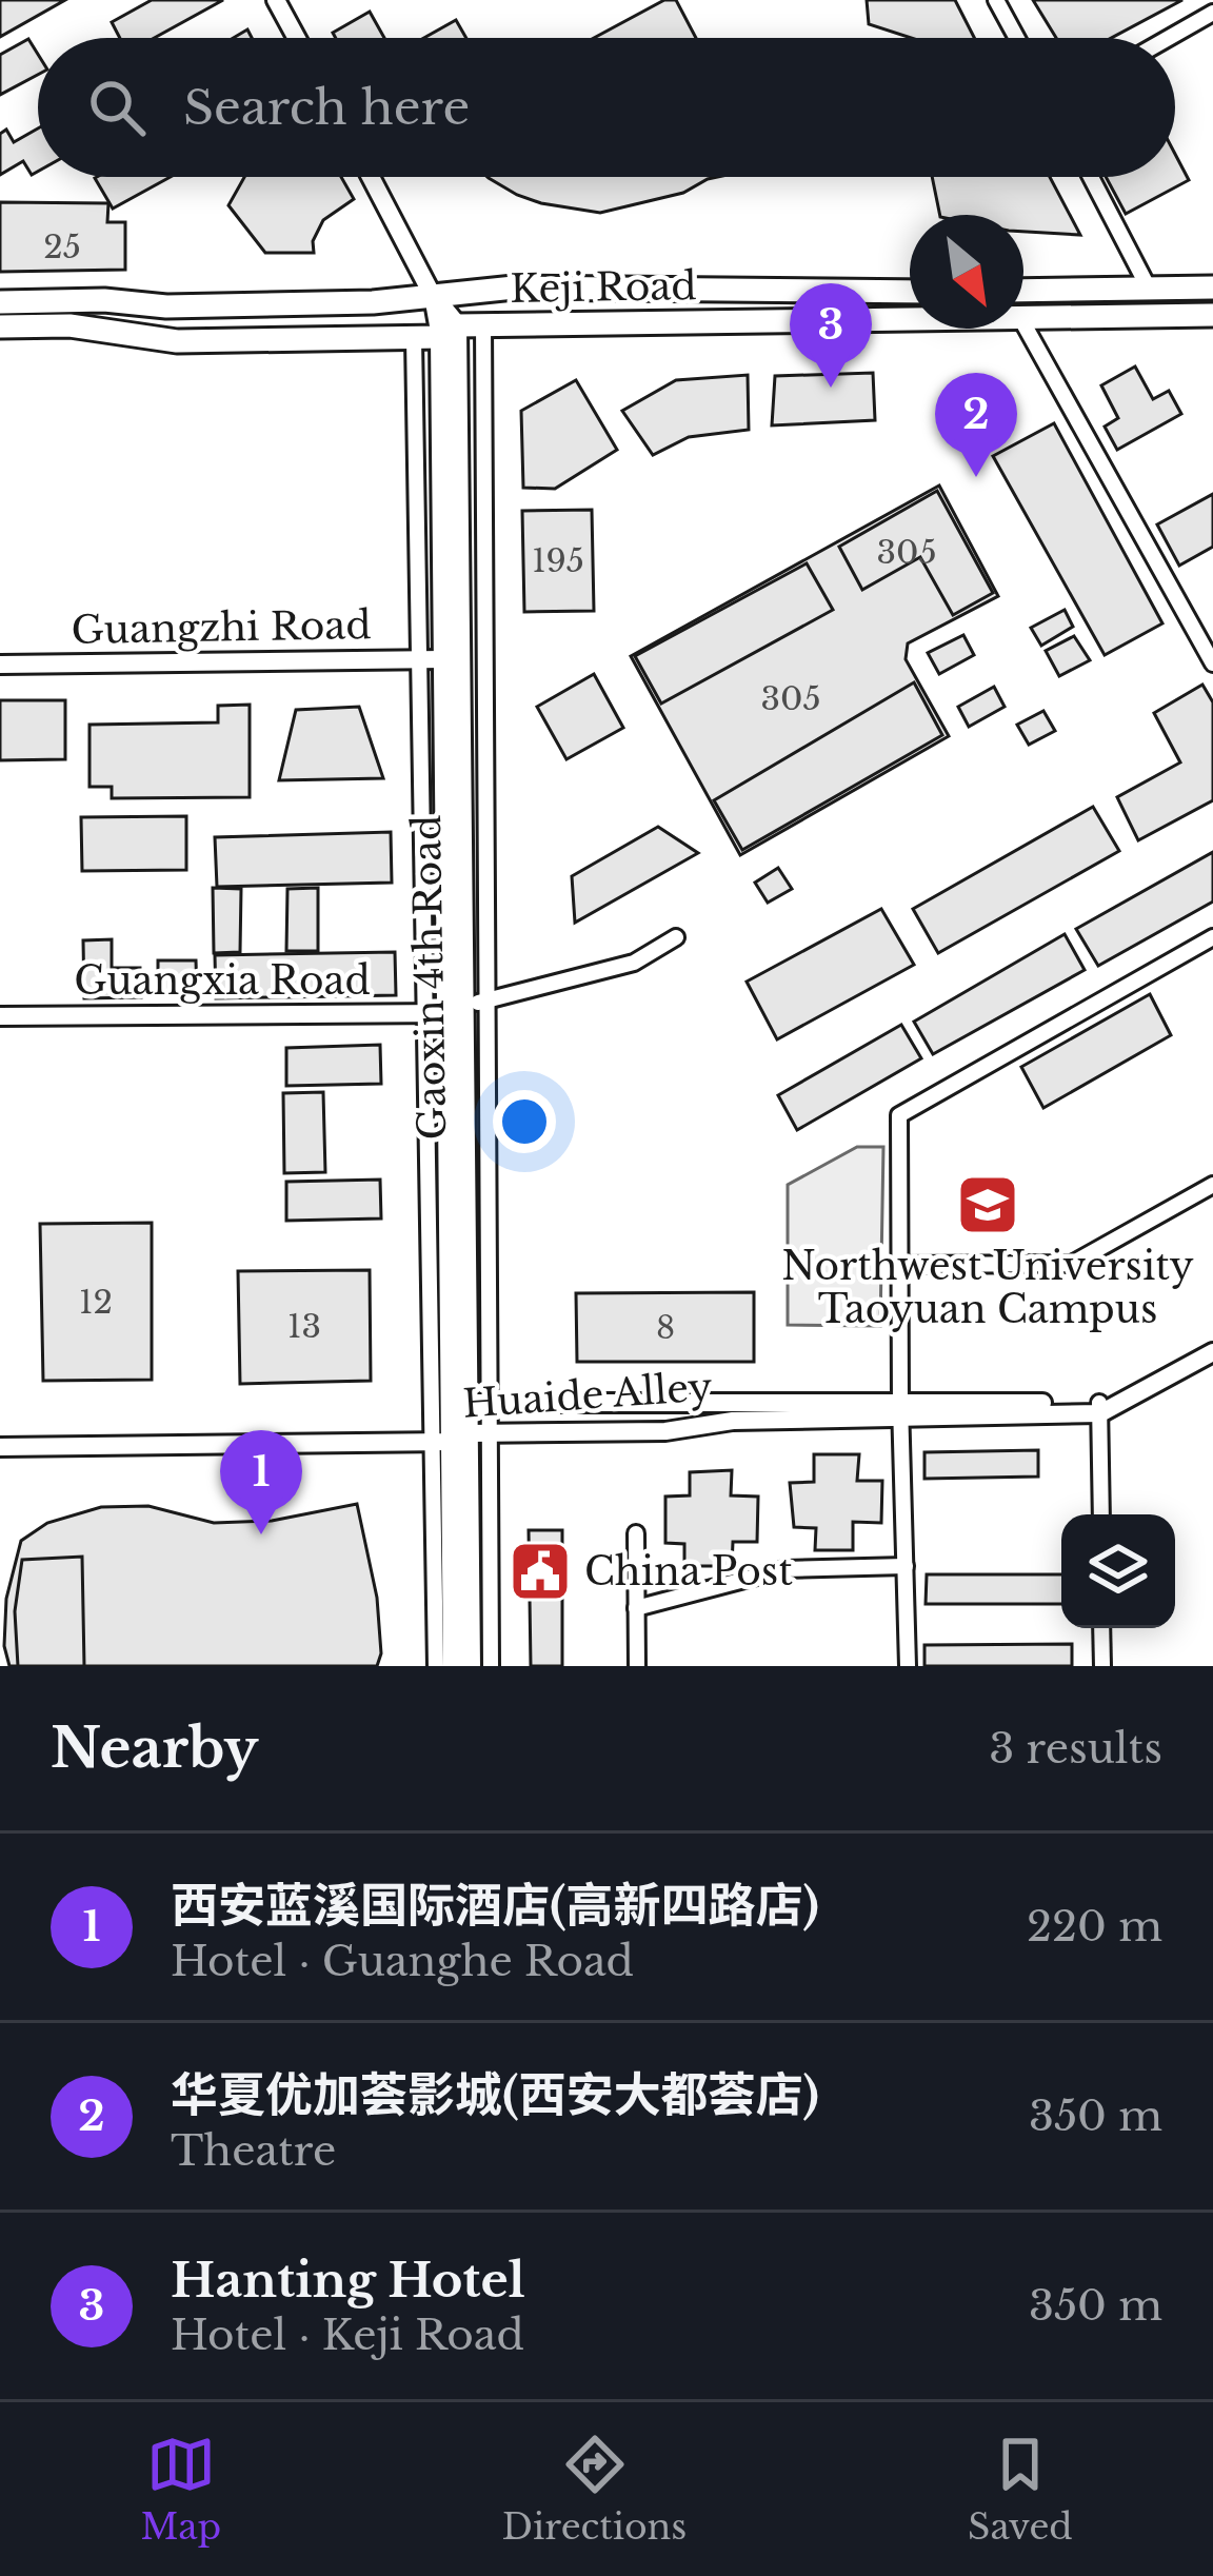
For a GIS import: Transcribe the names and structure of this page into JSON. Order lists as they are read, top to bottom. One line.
{"streets":{"main road":["Keji Road","Gaoxin 4th Road"],"street":["Guangzhi Road","Guangxia Road","Huaide Alley"]},"crossings":[["Keji Road","Gaoxin 4th Road"],["Guangzhi Road","Gaoxin 4th Road"],["Gaoxin 4th Road","Guangxia Road"],["Gaoxin 4th Road","Huaide Alley"]],"places":{"school or university":["Northwest University Taoyuan Campus"],"public building":["China Post"]},"house_numbers":["25","305","195","305","12","13","8"],"north":"bottom right","page":{"search":"Search here","pins":["3","2","1"],"heading":["Nearby","3 results"],"list":[{"mark":"1","name":"西安蓝溪国际酒店(高新四路店)","note":"Hotel · Guanghe Road","value":"220 m"},{"mark":"2","name":"华夏优加荟影城(西安大都荟店)","note":"Theatre","value":"350 m"},{"mark":"3","name":"Hanting Hotel","note":"Hotel · Keji Road","value":"350 m"}],"nav":["Map","Directions","Saved"]}}
